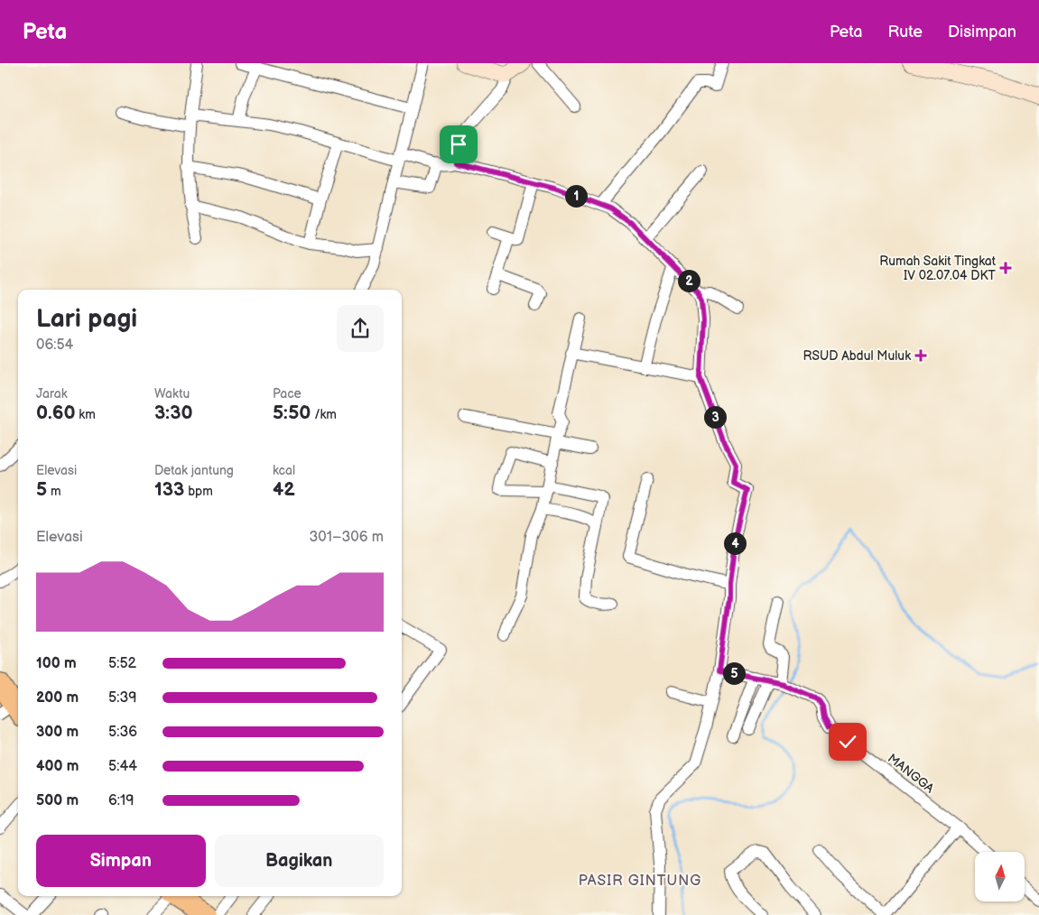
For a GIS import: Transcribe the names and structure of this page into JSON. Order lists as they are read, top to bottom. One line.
{"streets":{"street":["MANGGA"]},"districts":["PASIR GINTUNG"],"places":{"health":["Rumah Sakit Tingkat IV 02.07.04 DKT","RSUD Abdul Muluk"]},"north":"top","page":{"header":"Peta","nav":["Peta","Rute","Disimpan"],"pins":["1","2","3","4","5"],"heading":["Lari pagi","06:54"],"stats":[["Jarak","0.60 km"],["Waktu","3:30"],["Pace","5:50 /km"],["Elevasi","5 m"],["Detak jantung","133 bpm"],["kcal","42"]],"chart":["Elevasi","301–306 m"],"list":[{"name":"100 m","note":"5:52"},{"name":"200 m","note":"5:39"},{"name":"300 m","note":"5:36"},{"name":"400 m","note":"5:44"},{"name":"500 m","note":"6:19"}],"buttons":["Simpan","Bagikan"]}}
